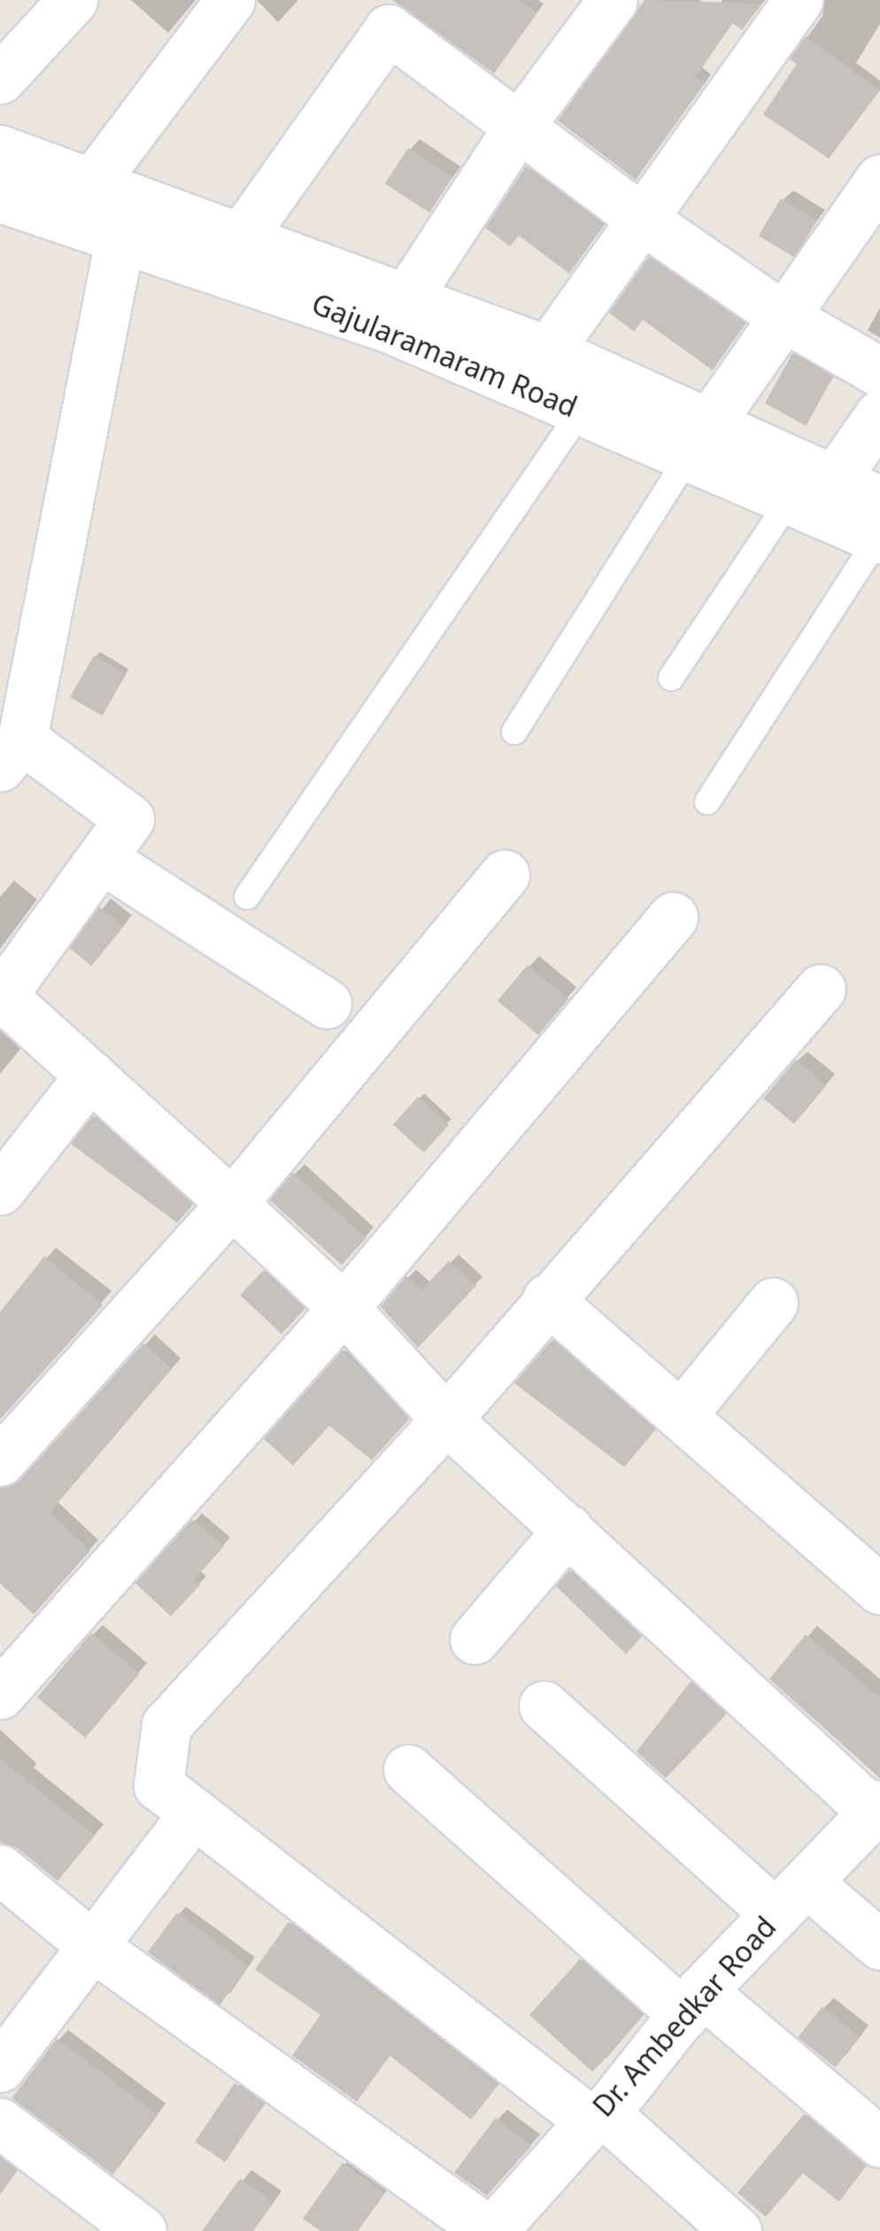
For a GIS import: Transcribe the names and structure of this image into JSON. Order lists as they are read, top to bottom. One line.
{"streets":{"street":["Gajularamaram Road","Dr. Ambedkar Road"]}}
